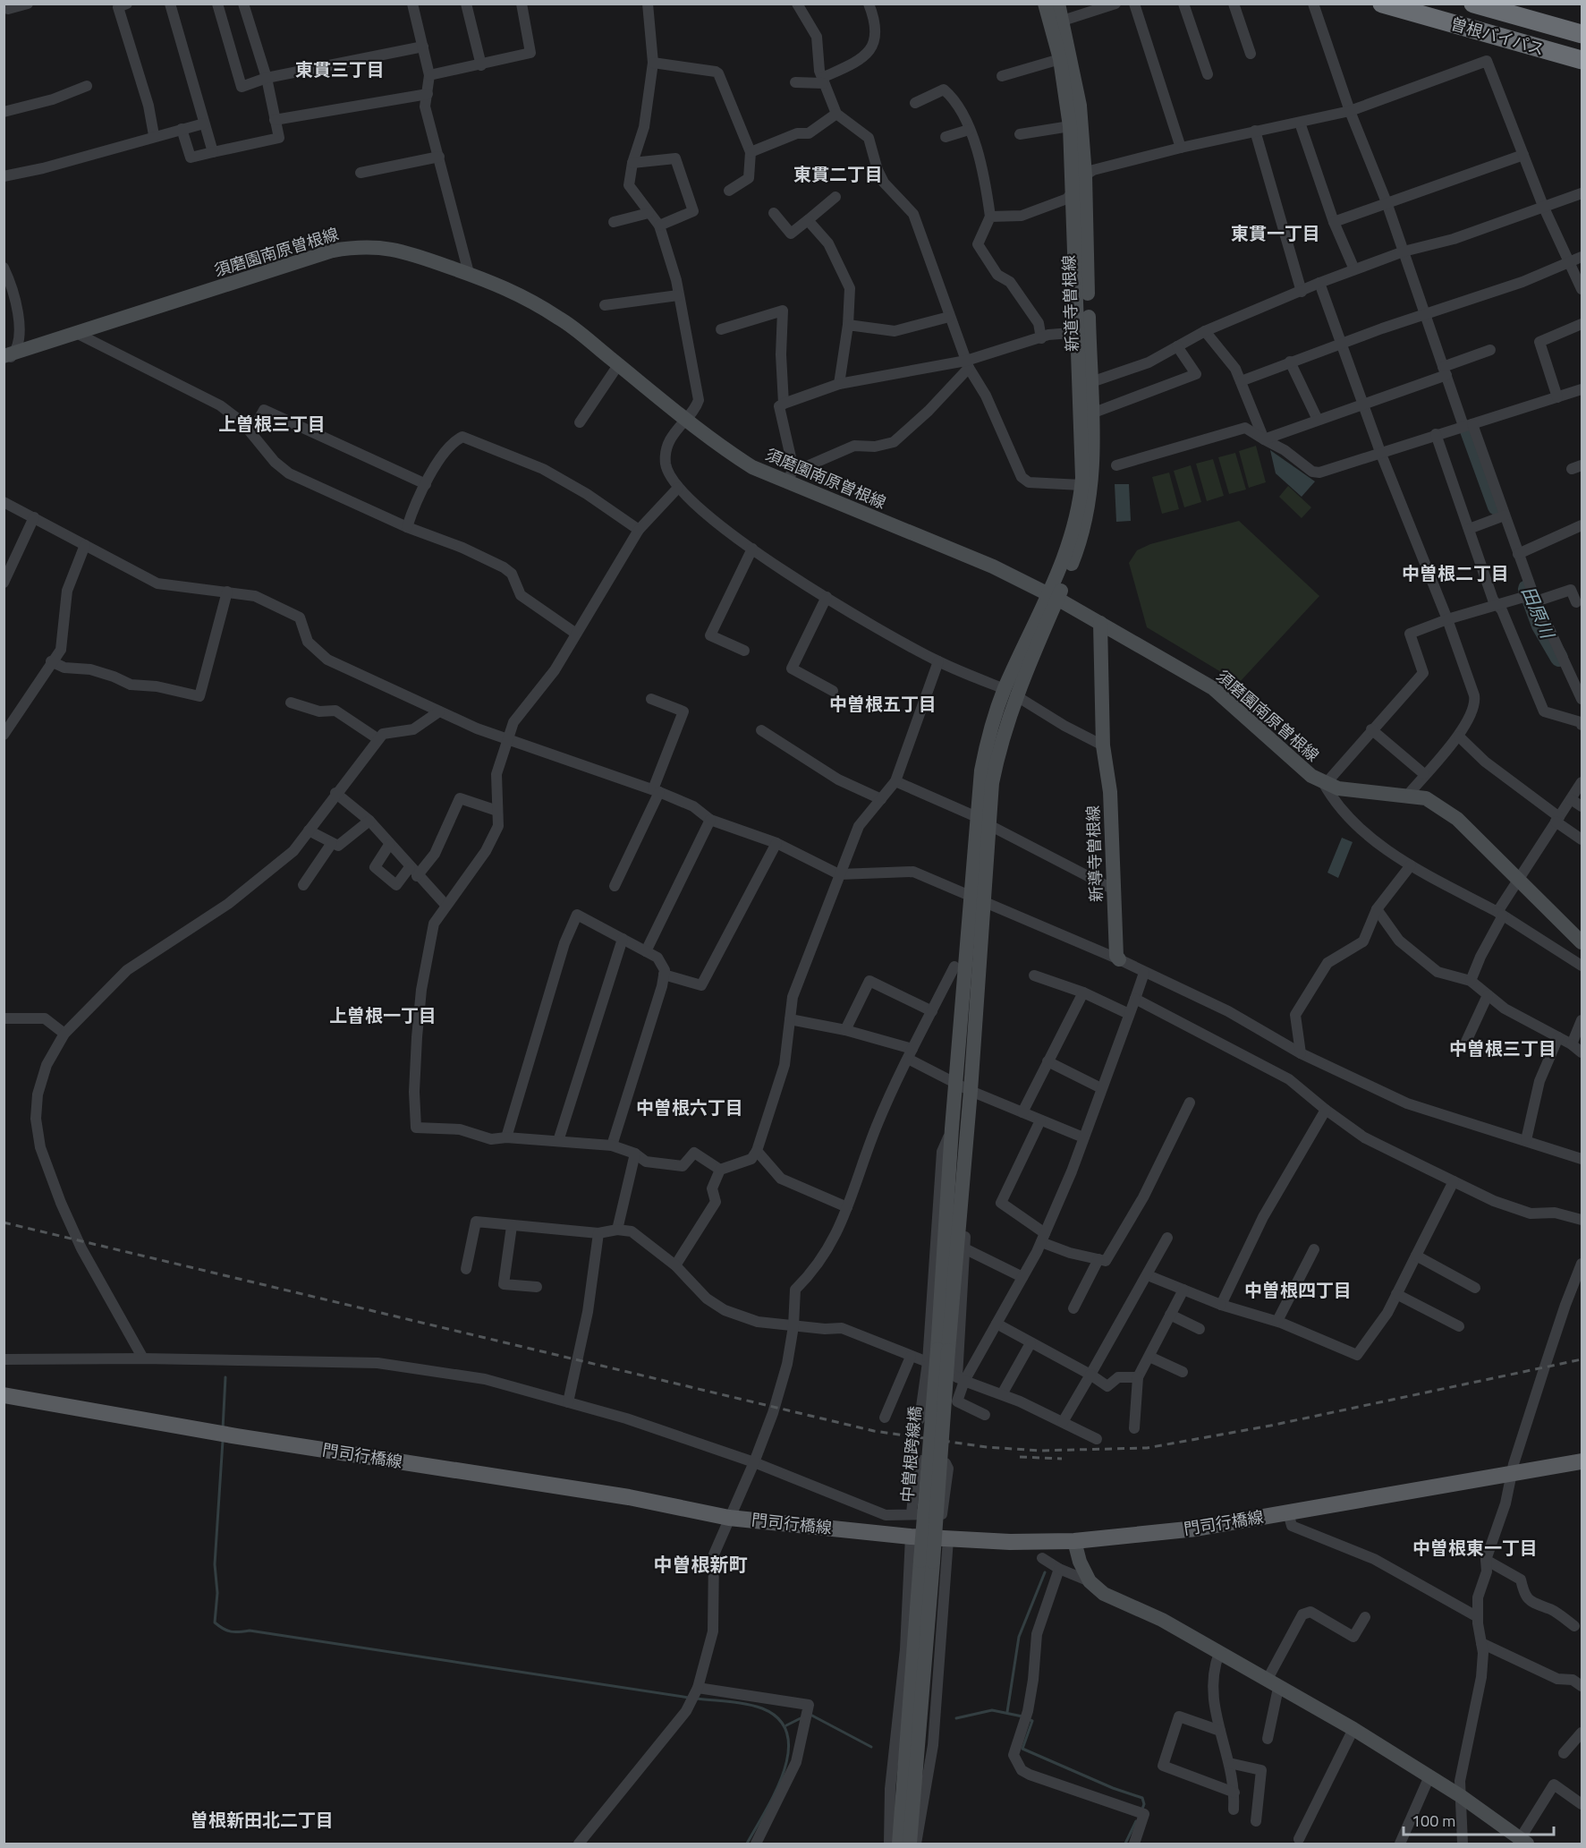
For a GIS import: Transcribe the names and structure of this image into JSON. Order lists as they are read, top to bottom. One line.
{"streets":{"highway":["曽根バイパス"],"main road":["須磨園南原曽根線","新道寺曽根線","新導寺曽根線","中曽根跨線橋","門司行橋線"]},"crossings":[["須磨園南原曽根線","新道寺曽根線"]],"districts":["東貫三丁目","東貫二丁目","東貫一丁目","上曽根三丁目","中曽根二丁目","中曽根五丁目","上曽根一丁目","中曽根三丁目","中曽根六丁目","中曽根四丁目","中曽根東一丁目","中曽根新町","曽根新田北二丁目"],"water":["田原川"],"scale_bar":"100 m"}
